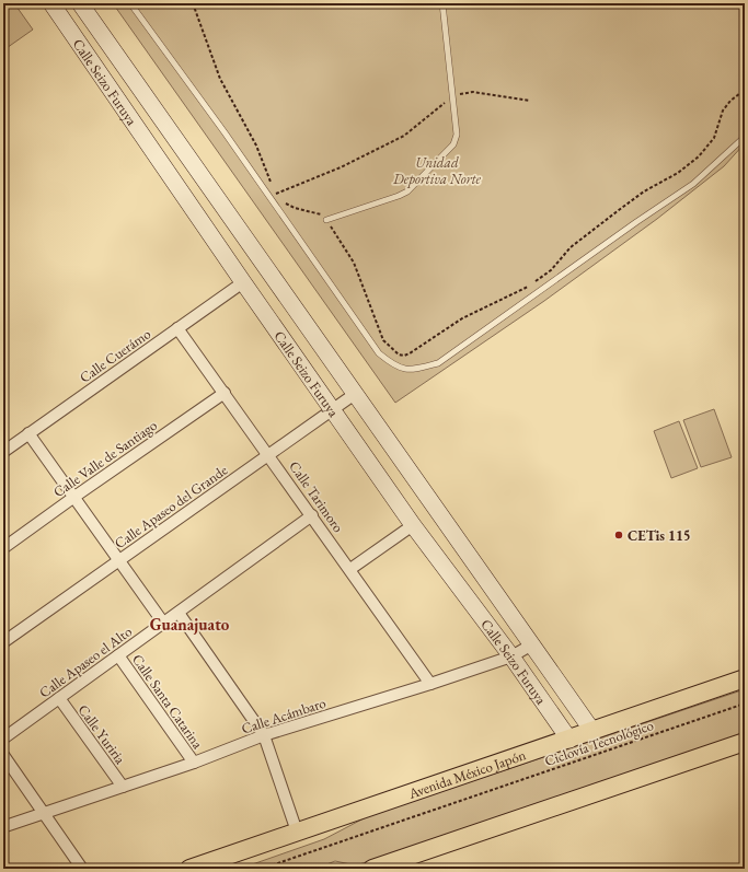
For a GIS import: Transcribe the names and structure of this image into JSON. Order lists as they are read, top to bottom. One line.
{"streets":{"main road":["Avenida México Japón"],"street":["Calle Seizo Furuya","Calle Cuerámo","Calle Valle de Santiago","Calle Tarimoro","Calle Apaseo del Grande","Calle Apaseo el Alto","Calle Santa Catarina","Calle Acámbaro","Calle Yuriria"],"path":["Ciclovía Tecnológico"]},"crossings":[["Calle Seizo Furuya","Calle Cuerámo"],["Calle Seizo Furuya","Calle Apaseo del Grande"],["Calle Seizo Furuya","Calle Acámbaro"],["Calle Seizo Furuya","Avenida México Japón"],["Calle Cuerámo","Calle Tarimoro"],["Calle Valle de Santiago","Calle Tarimoro"],["Calle Tarimoro","Calle Apaseo del Grande"],["Calle Tarimoro","Calle Apaseo el Alto"],["Calle Tarimoro","Calle Acámbaro"],["Calle Apaseo el Alto","Calle Santa Catarina"],["Calle Apaseo el Alto","Calle Yuriria"],["Calle Santa Catarina","Calle Acámbaro"],["Calle Acámbaro","Calle Yuriria"]],"districts":["Guanajuato"],"parks":["Unidad Deportiva Norte"],"places":["CETis 115"]}
